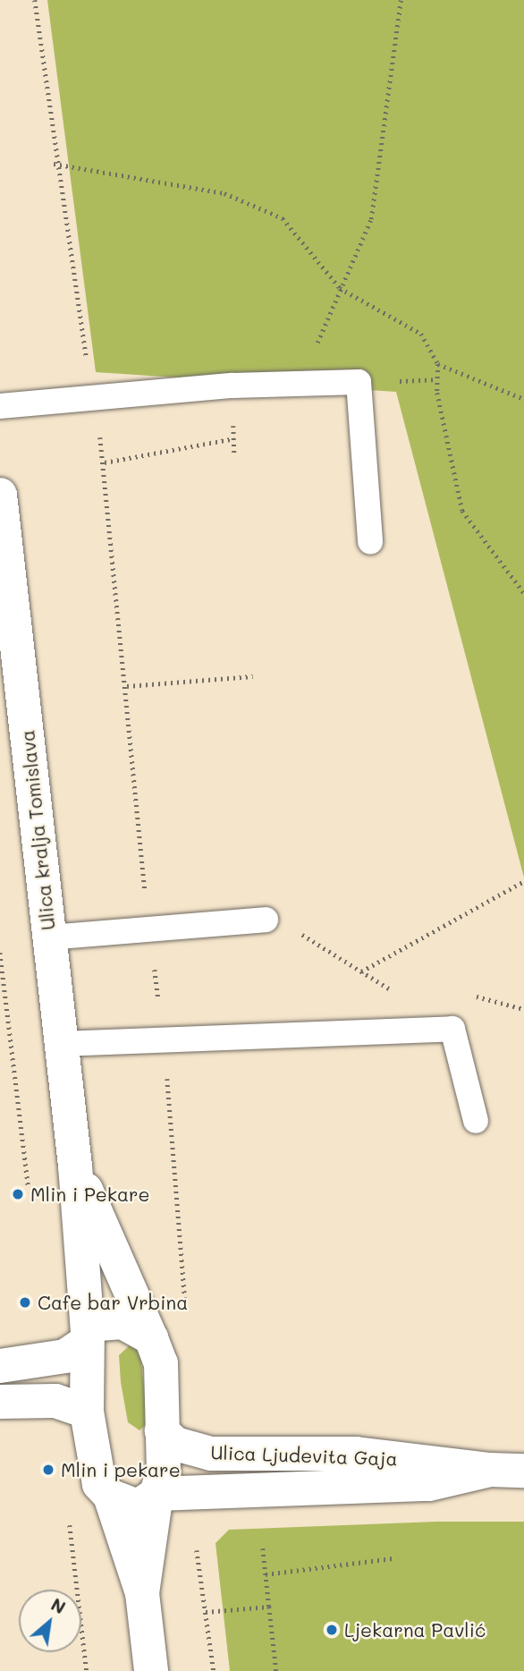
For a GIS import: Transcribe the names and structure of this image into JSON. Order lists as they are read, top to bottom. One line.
{"streets":{"street":["Ulica kralja Tomislava","Ulica Ljudevita Gaja"]},"crossings":[["Ulica kralja Tomislava","Ulica Ljudevita Gaja"]],"places":["Mlin i Pekare","Cafe bar Vrbina","Mlin i pekare","Ljekarna Pavlić"],"north":"top right"}
